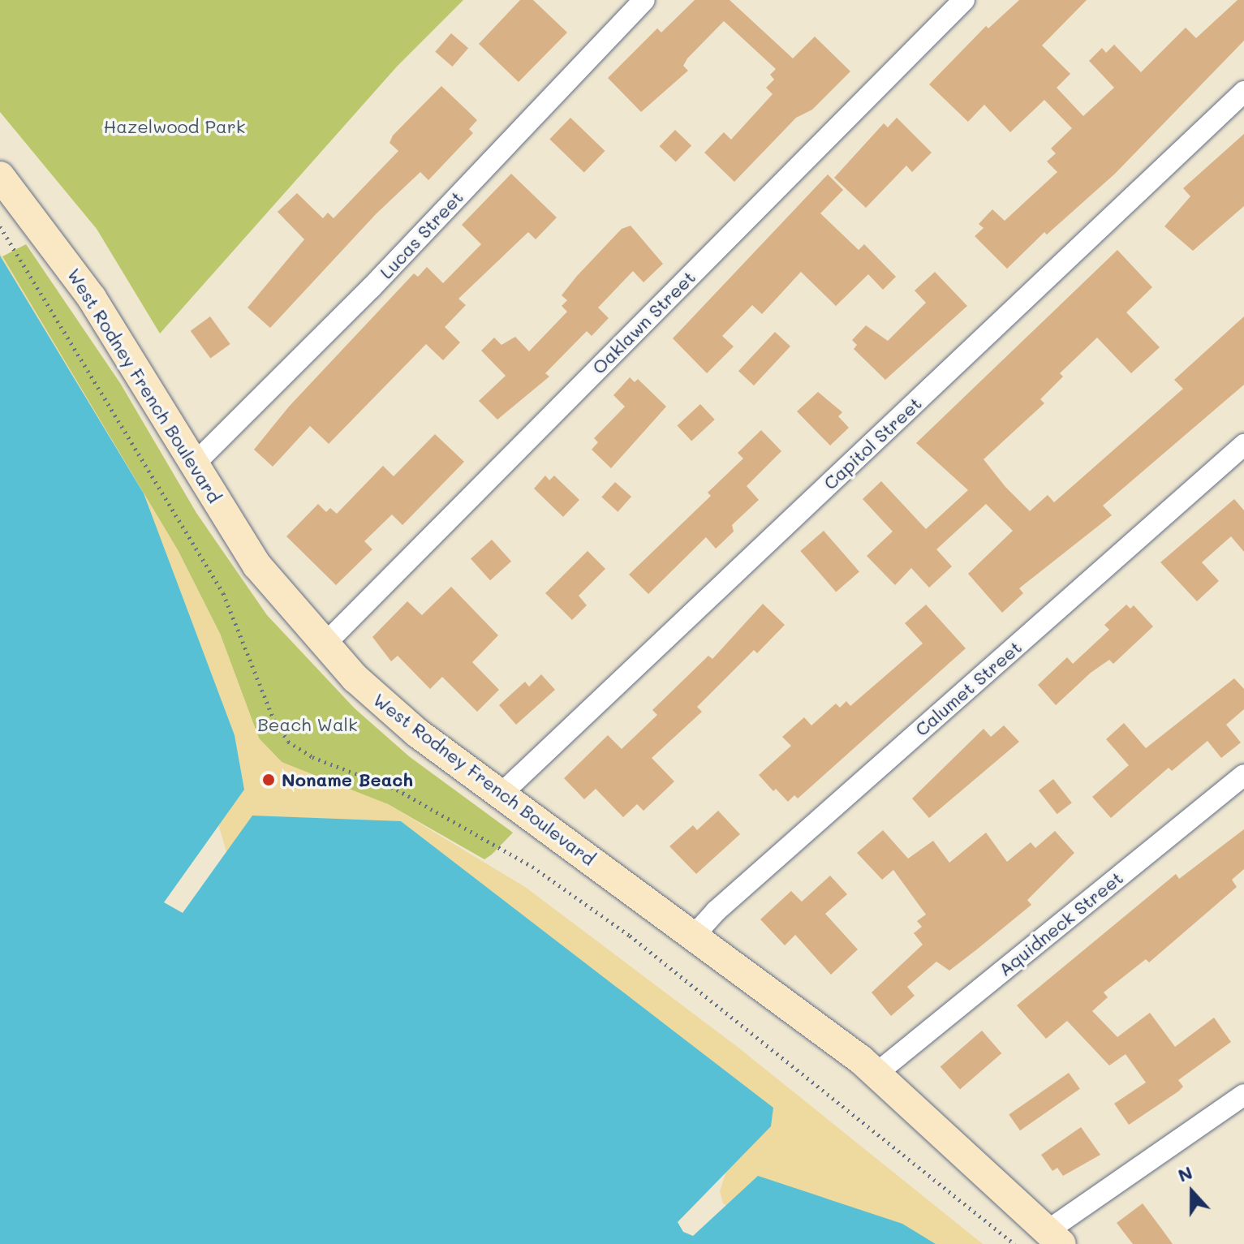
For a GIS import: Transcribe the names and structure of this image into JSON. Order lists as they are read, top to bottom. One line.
{"streets":{"main road":["West Rodney French Boulevard"],"street":["Lucas Street","Oaklawn Street","Capitol Street","Calumet Street","Aquidneck Street"]},"crossings":[["Lucas Street","West Rodney French Boulevard"],["Oaklawn Street","West Rodney French Boulevard"],["West Rodney French Boulevard","Capitol Street"],["West Rodney French Boulevard","Calumet Street"],["West Rodney French Boulevard","Aquidneck Street"]],"parks":["Hazelwood Park","Beach Walk"],"places":["Noname Beach"],"north":"top"}
